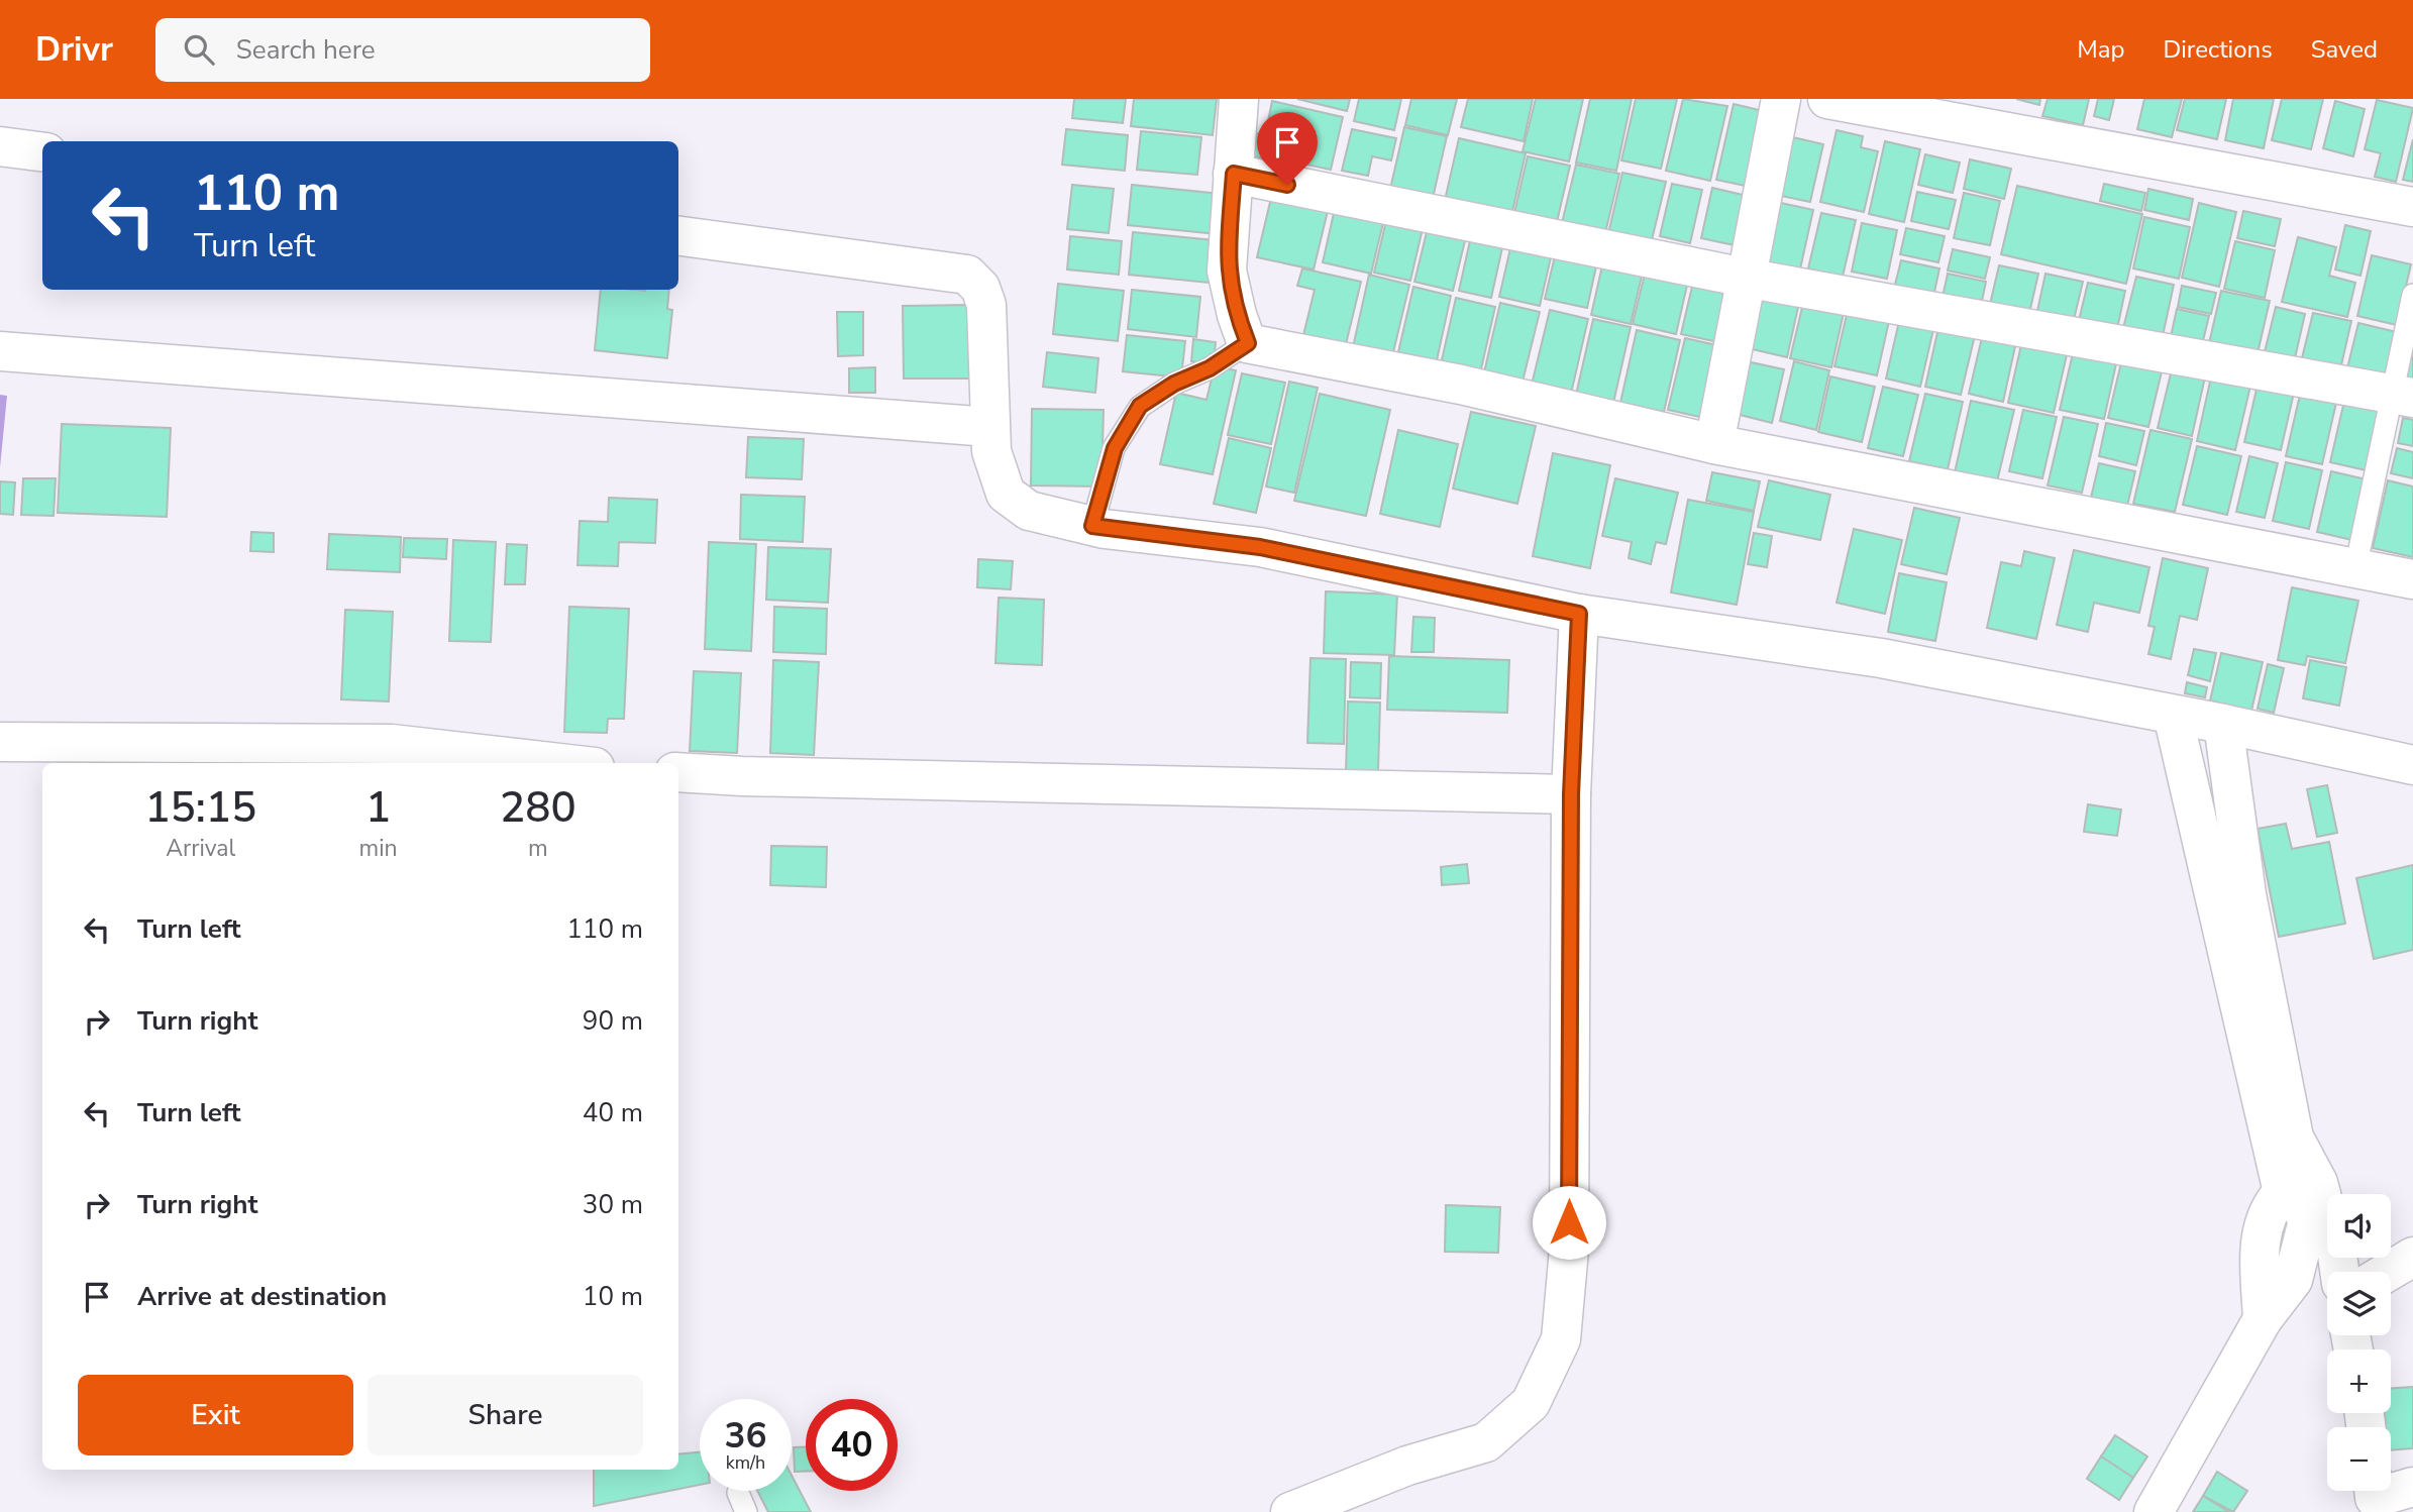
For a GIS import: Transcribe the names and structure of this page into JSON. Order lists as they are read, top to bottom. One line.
{"page":{"header":"Drivr","search":"Search here","nav":["Map","Directions","Saved"],"turn":["110 m","Turn left"],"eta":["15:15","Arrival","1","min","280","m"],"list":[{"name":"Turn left","value":"110 m"},{"name":"Turn right","value":"90 m"},{"name":"Turn left","value":"40 m"},{"name":"Turn right","value":"30 m"},{"name":"Arrive at destination","value":"10 m"}],"map_buttons":["+","−"],"buttons":["Exit","Share"],"speed":"36 km/h","limit":"40"}}
